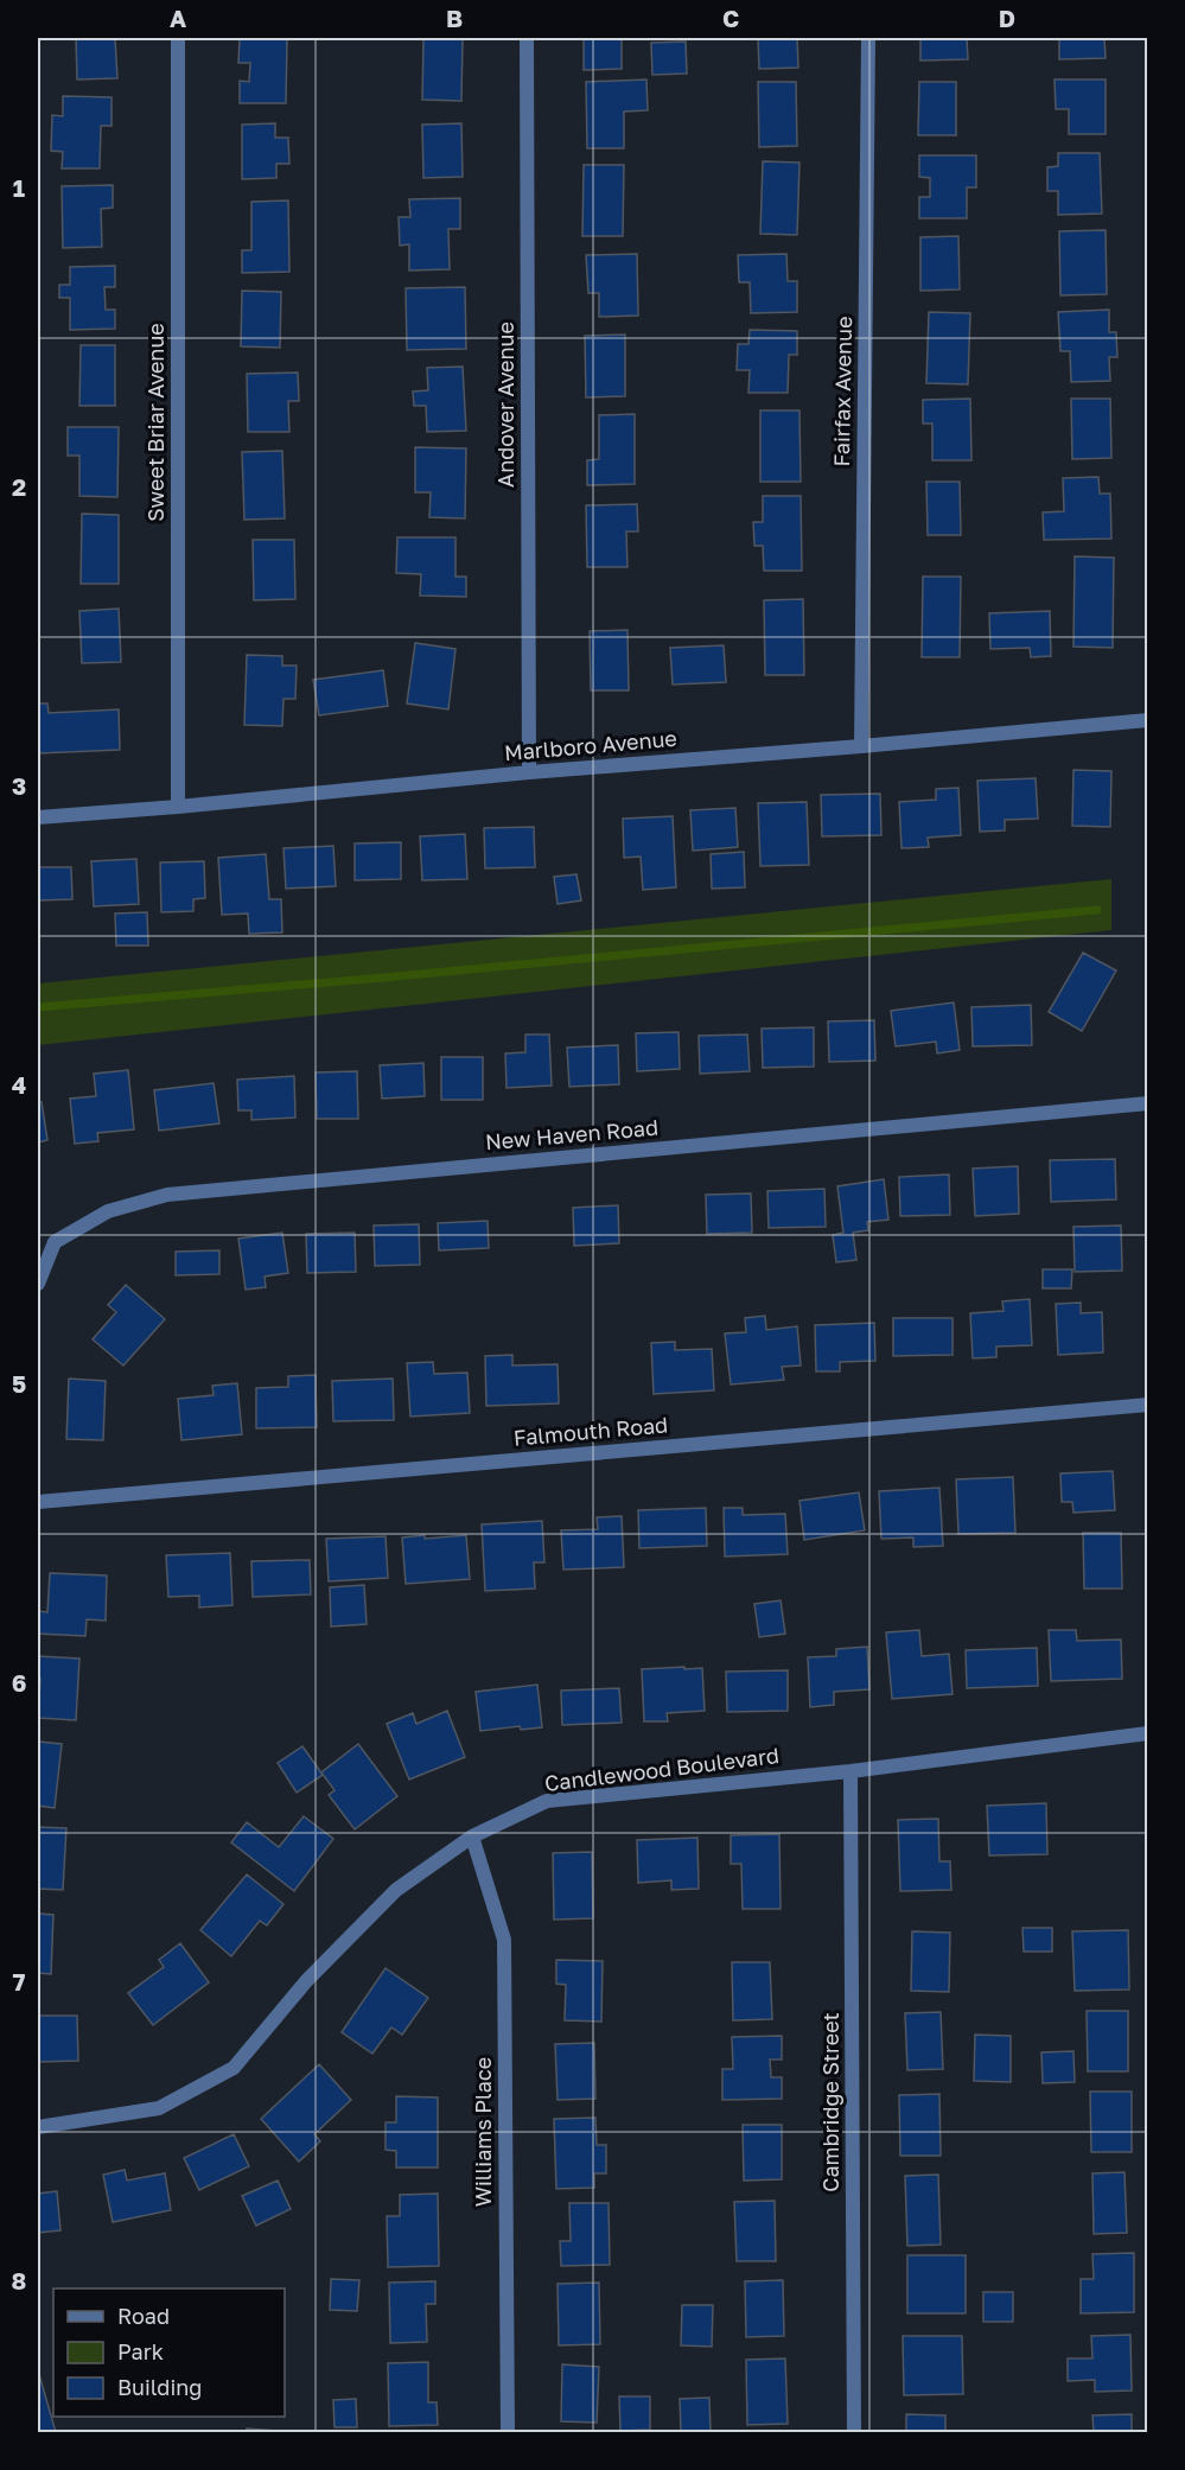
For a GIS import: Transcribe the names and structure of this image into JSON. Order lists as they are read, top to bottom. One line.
{"streets":{"street":["Fairfax Avenue","Andover Avenue","Sweet Briar Avenue","Marlboro Avenue","New Haven Road","Falmouth Road","Candlewood Boulevard","Cambridge Street","Williams Place"]},"crossings":[["Fairfax Avenue","Marlboro Avenue"],["Andover Avenue","Marlboro Avenue"],["Sweet Briar Avenue","Marlboro Avenue"],["Candlewood Boulevard","Cambridge Street"],["Candlewood Boulevard","Williams Place"]],"legend":["Road","Park","Building"],"grid":{"columns":["A","B","C","D"],"rows":["1","2","3","4","5","6","7","8"]}}
